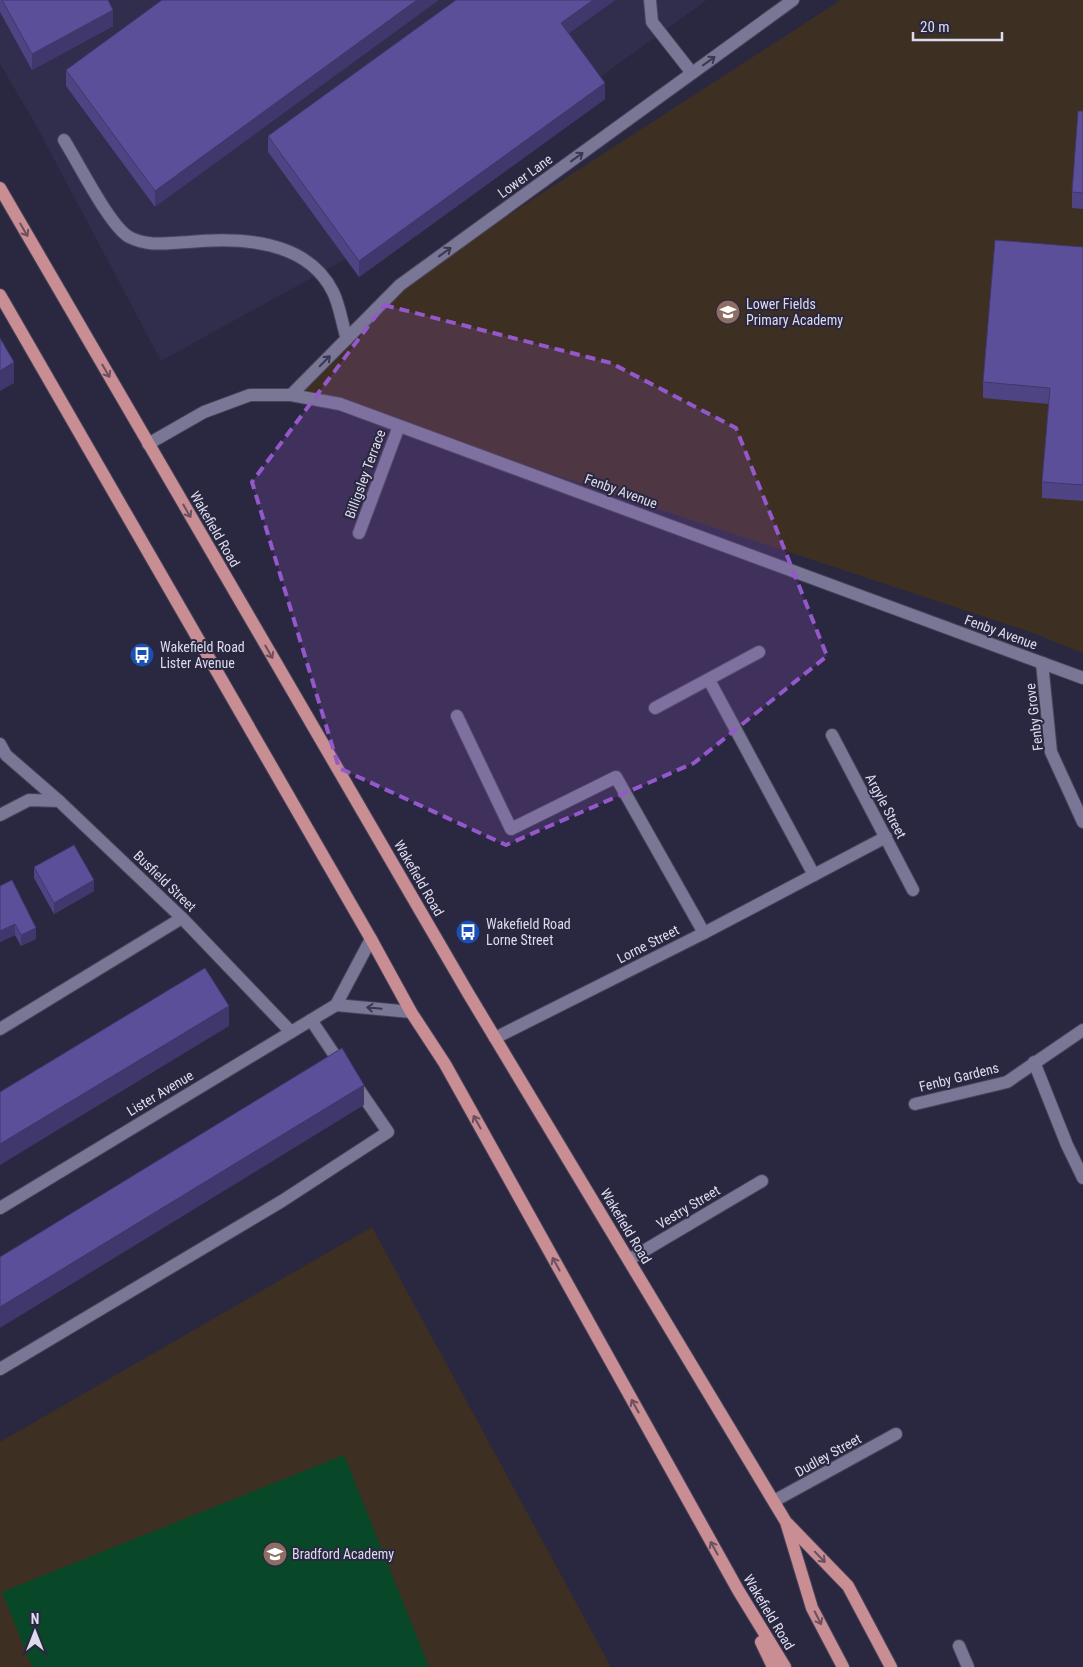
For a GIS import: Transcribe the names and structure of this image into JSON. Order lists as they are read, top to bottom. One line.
{"streets":{"main road":["Wakefield Road"],"street":["Lower Lane","Billigsley Terrace","Fenby Avenue","Fenby Grove","Argyle Street","Busfield Street","Lorne Street","Fenby Gardens","Lister Avenue","Vestry Street","Dudley Street"]},"crossings":[["Lower Lane","Fenby Avenue"],["Billigsley Terrace","Fenby Avenue"],["Fenby Avenue","Wakefield Road"],["Fenby Avenue","Fenby Grove"],["Wakefield Road","Lorne Street"],["Wakefield Road","Lister Avenue"],["Wakefield Road","Vestry Street"],["Wakefield Road","Dudley Street"],["Argyle Street","Lorne Street"],["Busfield Street","Lister Avenue"]],"one_way":["Lower Lane"],"places":{"school or university":["Lower Fields Primary Academy","Bradford Academy"],"bus stop":["Wakefield Road Lister Avenue","Wakefield Road Lorne Street"]},"scale_bar":"20 m","north":"top"}
